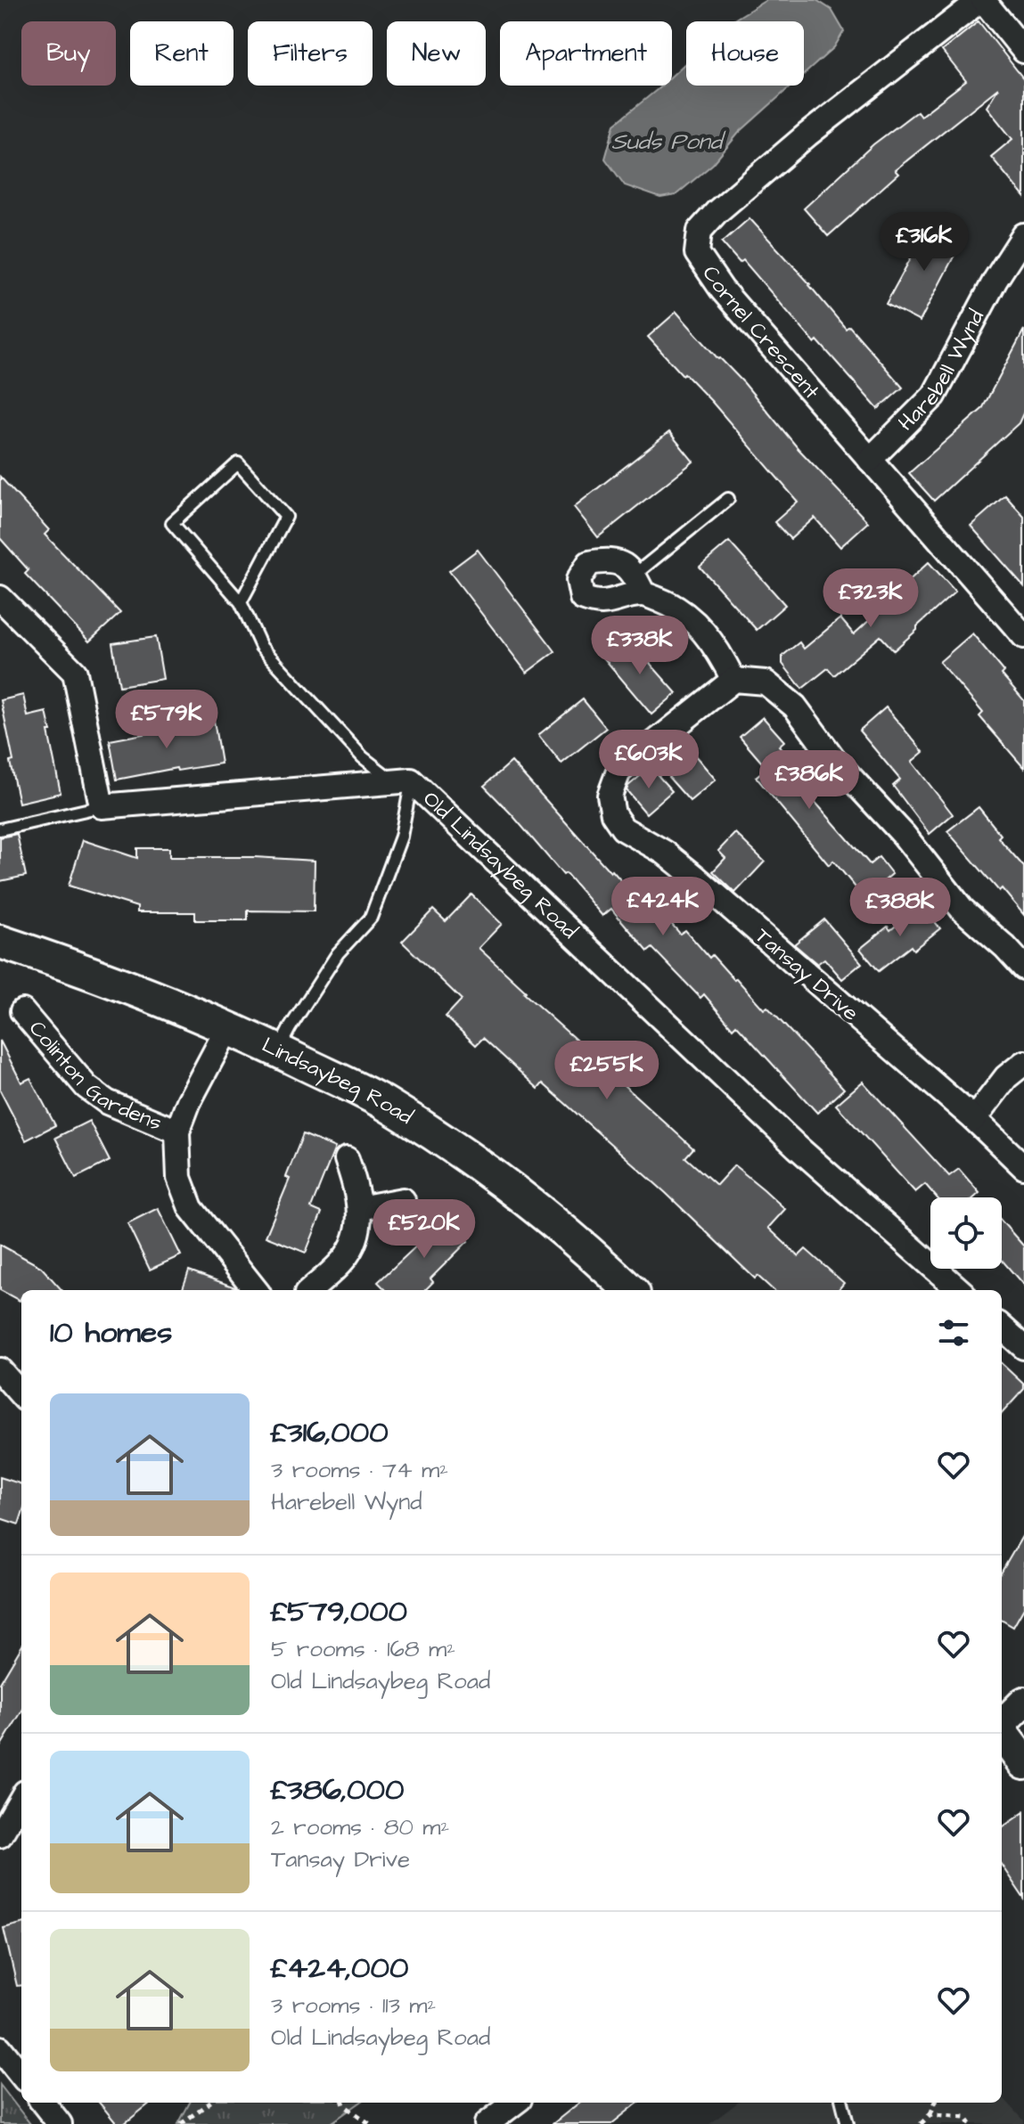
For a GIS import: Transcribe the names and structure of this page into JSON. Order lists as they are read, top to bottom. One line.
{"streets":{"main road":["Lindsaybeg Road"],"street":["Cornel Crescent","Harebell Wynd","Old Lindsaybeg Road","Tansay Drive","Colinton Gardens"]},"crossings":[["Cornel Crescent","Harebell Wynd"]],"water":["Suds Pond"],"page":{"chip":["Buy","Rent","Filters","New","Apartment","House"],"price":["£316K","£323K","£338K","£579K","£603K","£386K","£424K","£388K","£255K","£520K"],"heading":"10 homes","list":[{"name":"£316,000","note":"3 rooms · 74 m² · Harebell Wynd"},{"name":"£579,000","note":"5 rooms · 168 m² · Old Lindsaybeg Road"},{"name":"£386,000","note":"2 rooms · 80 m² · Tansay Drive"},{"name":"£424,000","note":"3 rooms · 113 m² · Old Lindsaybeg Road"}]}}
